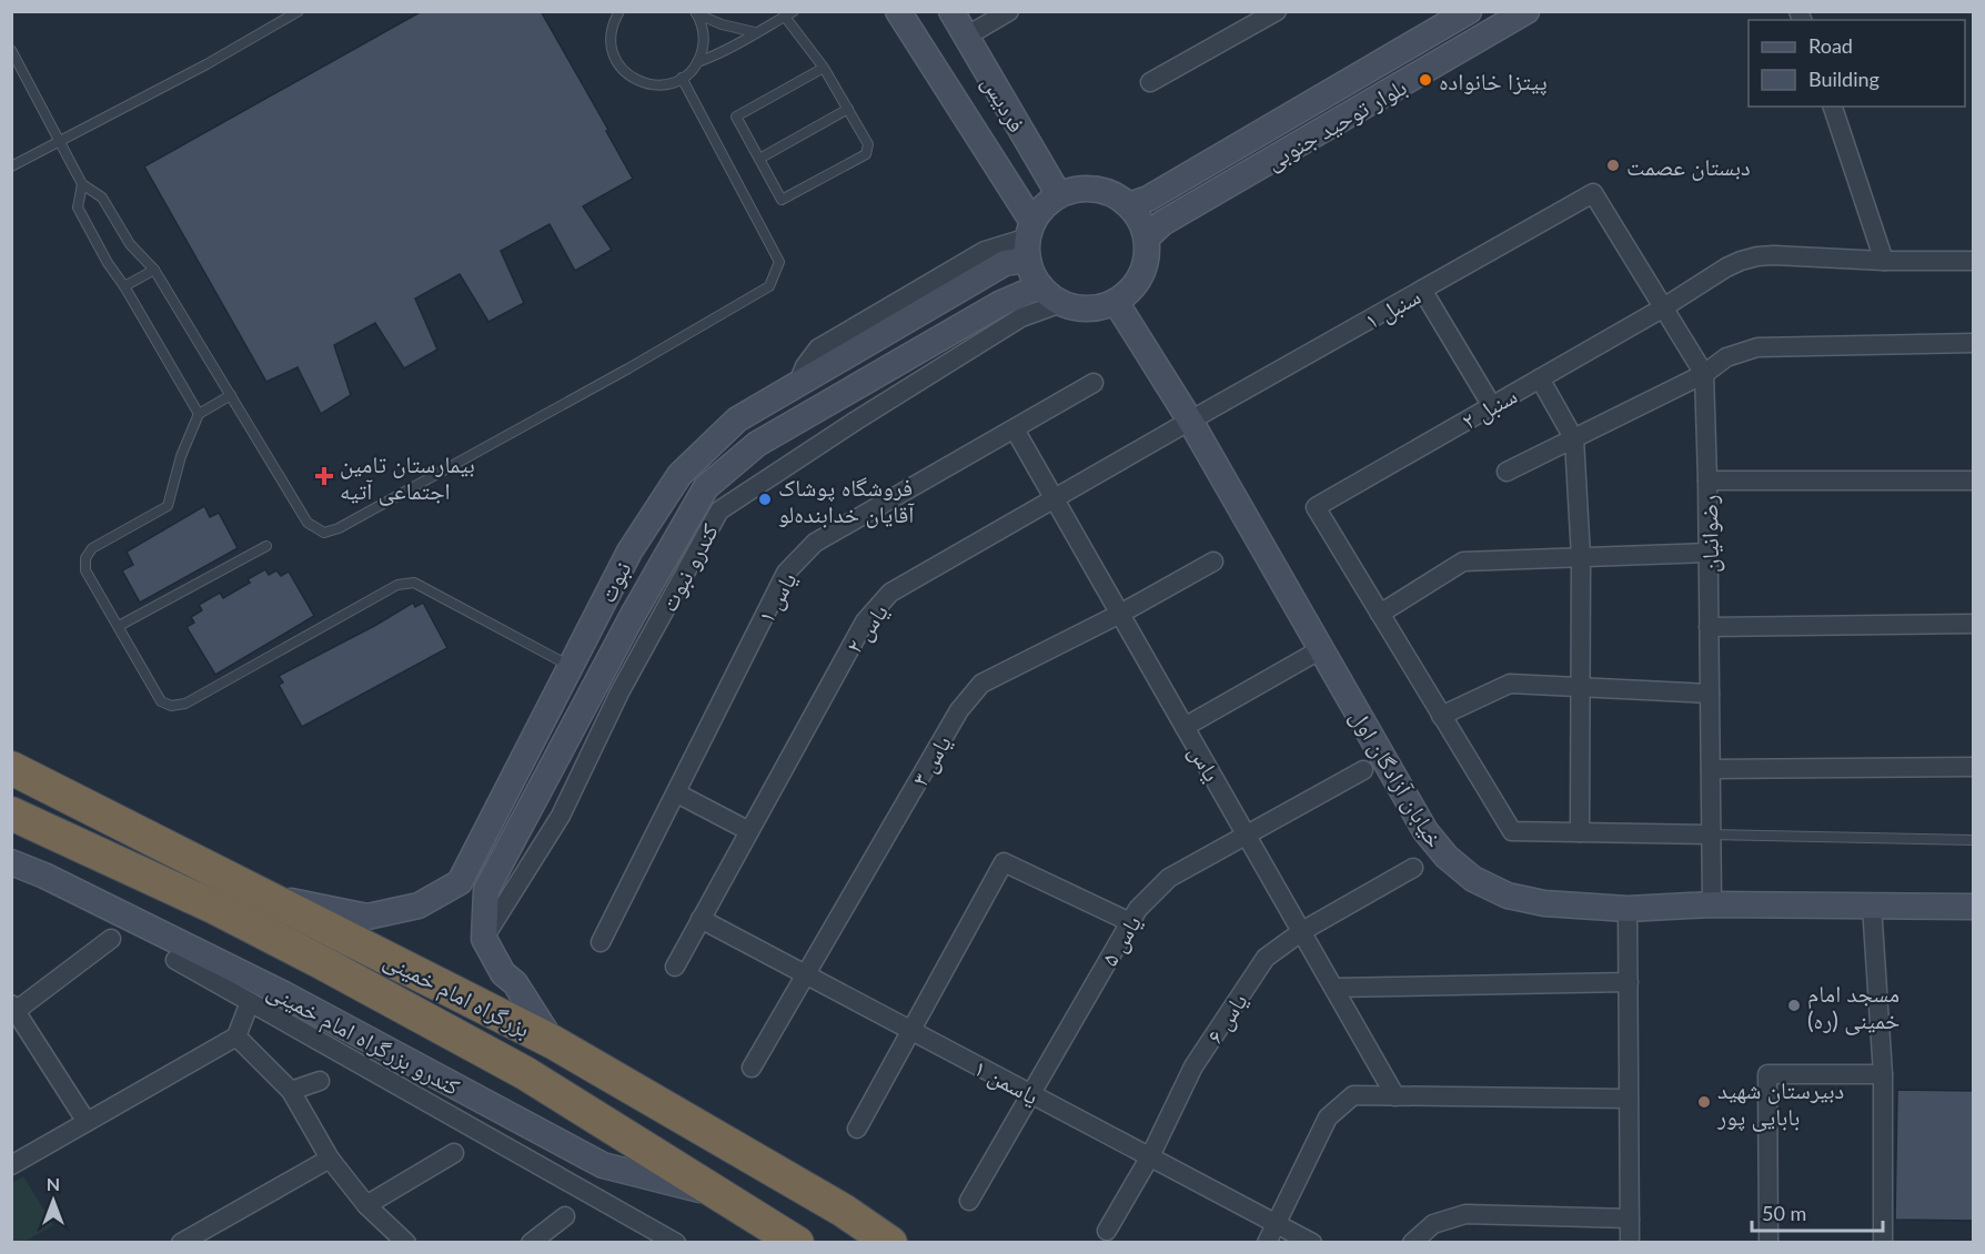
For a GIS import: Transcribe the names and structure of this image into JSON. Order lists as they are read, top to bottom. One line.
{"streets":{"highway":["بزرگراه امام خمینی"],"main road":["فردیس","بلوار توحید جنوبی","نبوت","خیابان آزادگان اول","کندرو بزرگراه امام خمینی"],"street":["سنبل ۱","سنبل ۲","رضوانیان","کندرو نبوت","یاس ۱","یاس ۲","یاس ۳","یاس","یاس ۵","یاس ۶","یاسمن ۱"]},"crossings":[["فردیس","بلوار توحید جنوبی"],["فردیس","کندرو نبوت"],["فردیس","نبوت"],["فردیس","خیابان آزادگان اول"],["بلوار توحید جنوبی","کندرو نبوت"],["بلوار توحید جنوبی","نبوت"],["بلوار توحید جنوبی","خیابان آزادگان اول"],["سنبل ۱","سنبل ۲"],["سنبل ۱","یاس ۲"],["سنبل ۱","خیابان آزادگان اول"],["رضوانیان","خیابان آزادگان اول"],["کندرو نبوت","نبوت"],["کندرو نبوت","خیابان آزادگان اول"],["نبوت","خیابان آزادگان اول"],["نبوت","بزرگراه امام خمینی"],["یاس ۱","یاس"],["یاس ۲","یاس"],["یاس ۲","خیابان آزادگان اول"],["یاس ۲","یاسمن ۱"],["یاس ۳","یاس"],["یاس ۳","یاسمن ۱"],["یاس","یاس ۵"],["یاس","یاس ۶"],["یاس ۵","یاسمن ۱"],["بزرگراه امام خمینی","کندرو بزرگراه امام خمینی"],["یاس ۶","یاسمن ۱"]],"places":{"other":["پیتزا خانواده","دبستان عصمت","فروشگاه پوشاک آقایان خدابنده‌لو","مسجد امام خمینی (ره)","دبیرستان شهید بابایی پور"],"health":["بیمارستان تامین اجتماعی آتیه"]},"legend":["Road","Building"],"scale_bar":"50 m","north":"top"}
